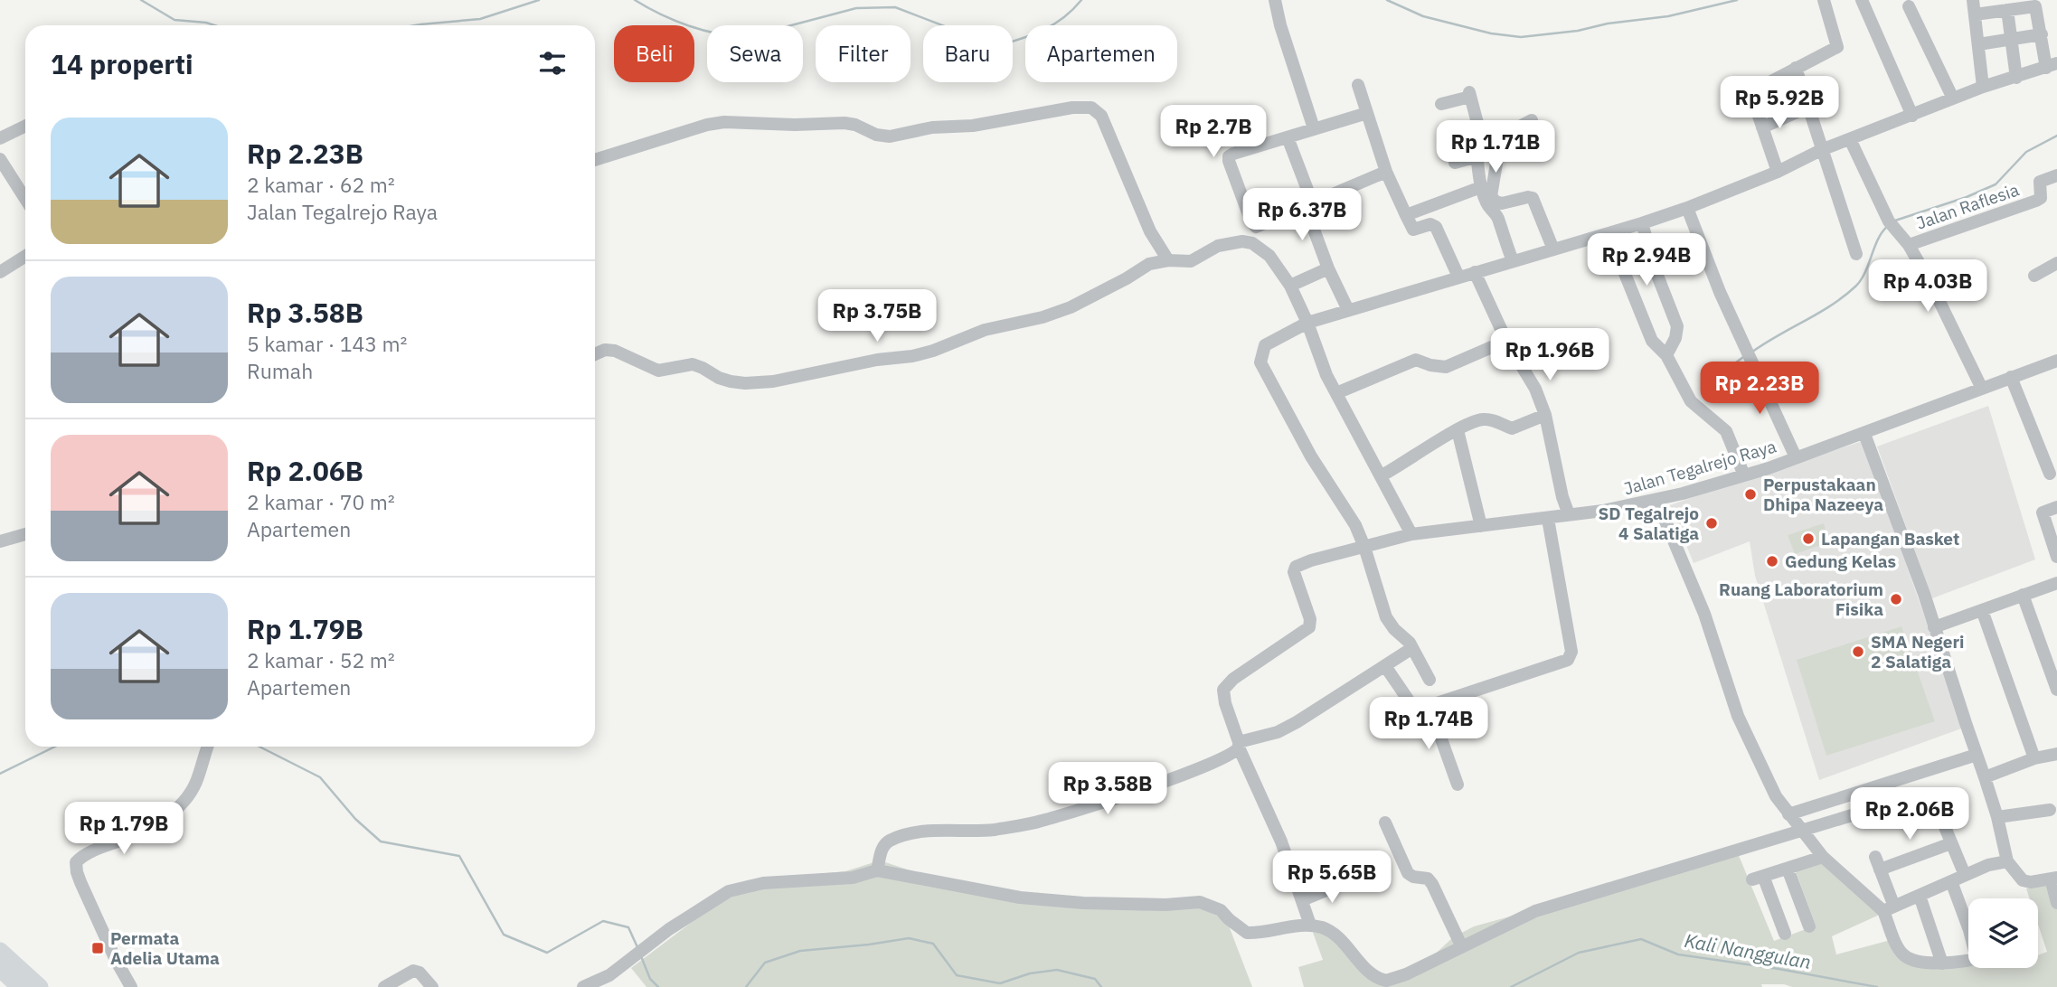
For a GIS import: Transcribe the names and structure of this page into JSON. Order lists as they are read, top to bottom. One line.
{"streets":{"street":["Jalan Raflesia","Jalan Tegalrejo Raya"]},"water":["Kali Nanggulan"],"places":{"other":["Perpustakaan Dhipa Nazeeya","SD Tegalrejo 4 Salatiga","Lapangan Basket","Gedung Kelas","Ruang Laboratorium Fisika","SMA Negeri 2 Salatiga"],"transit":["Permata Adelia Utama"]},"page":{"chip":["Beli","Sewa","Filter","Baru","Apartemen"],"heading":"14 properti","price":["Rp 5.92B","Rp 2.7B","Rp 1.71B","Rp 6.37B","Rp 2.94B","Rp 4.03B","Rp 3.75B","Rp 1.96B","Rp 2.23B","Rp 1.74B","Rp 3.58B","Rp 2.06B","Rp 1.79B","Rp 5.65B"],"list":[{"name":"Rp 2.23B","note":"2 kamar · 62 m² · Jalan Tegalrejo Raya"},{"name":"Rp 3.58B","note":"5 kamar · 143 m² · Rumah"},{"name":"Rp 2.06B","note":"2 kamar · 70 m² · Apartemen"},{"name":"Rp 1.79B","note":"2 kamar · 52 m² · Apartemen"}]}}
